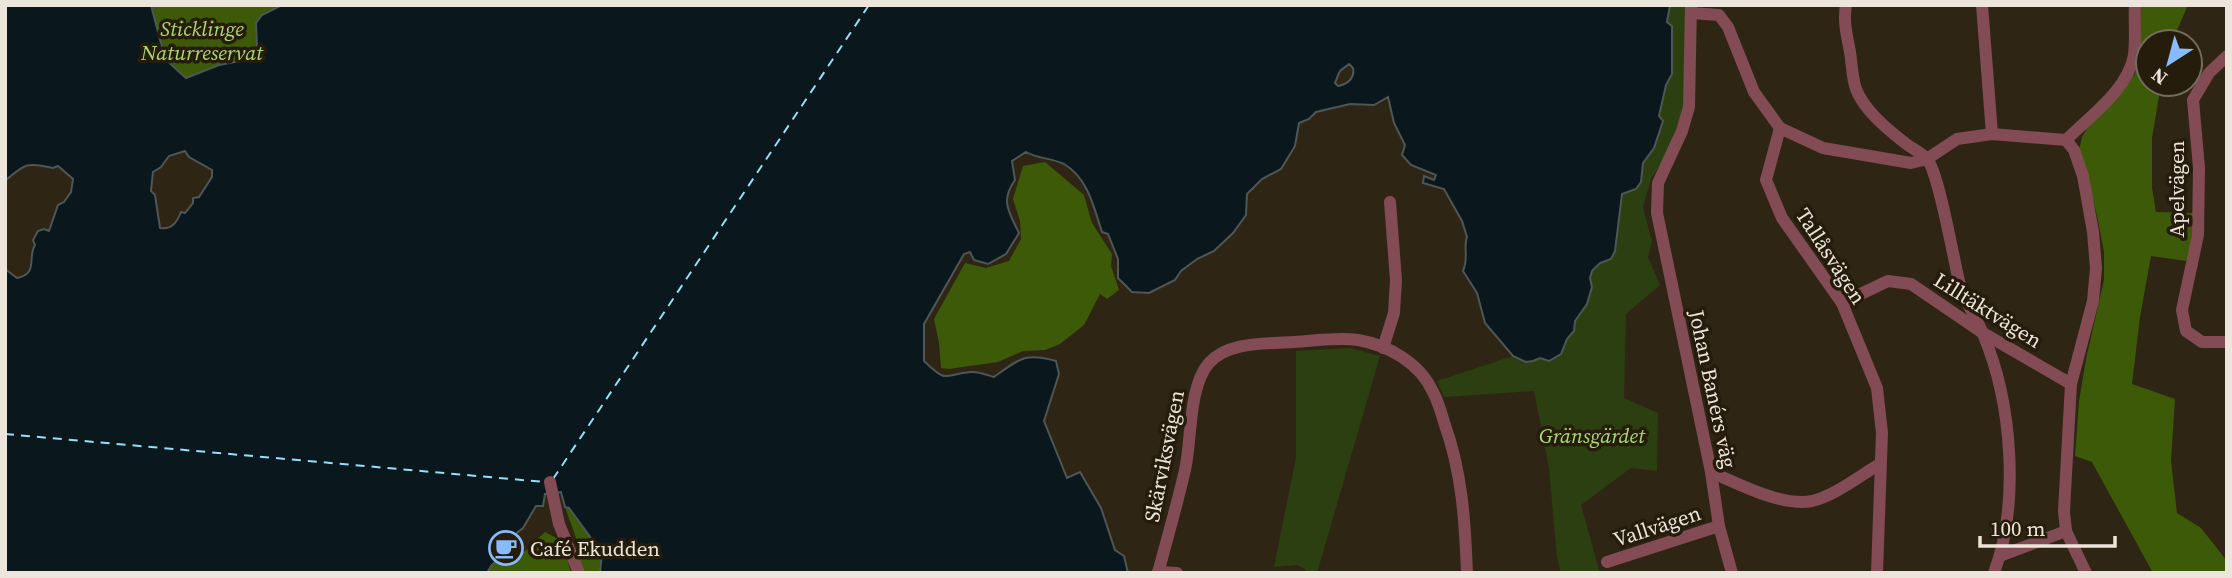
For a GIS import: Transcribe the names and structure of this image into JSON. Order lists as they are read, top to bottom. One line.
{"streets":{"street":["Apelvägen","Tallåsvägen","Lilltäktvägen","Johan Banérs väg","Skärviksvägen","Vallvägen"]},"crossings":[["Tallåsvägen","Lilltäktvägen"],["Johan Banérs väg","Vallvägen"]],"parks":["Sticklinge Naturreservat","Gränsgärdet"],"places":{"cafe":["Café Ekudden"]},"scale_bar":"100 m","north":"bottom left"}
